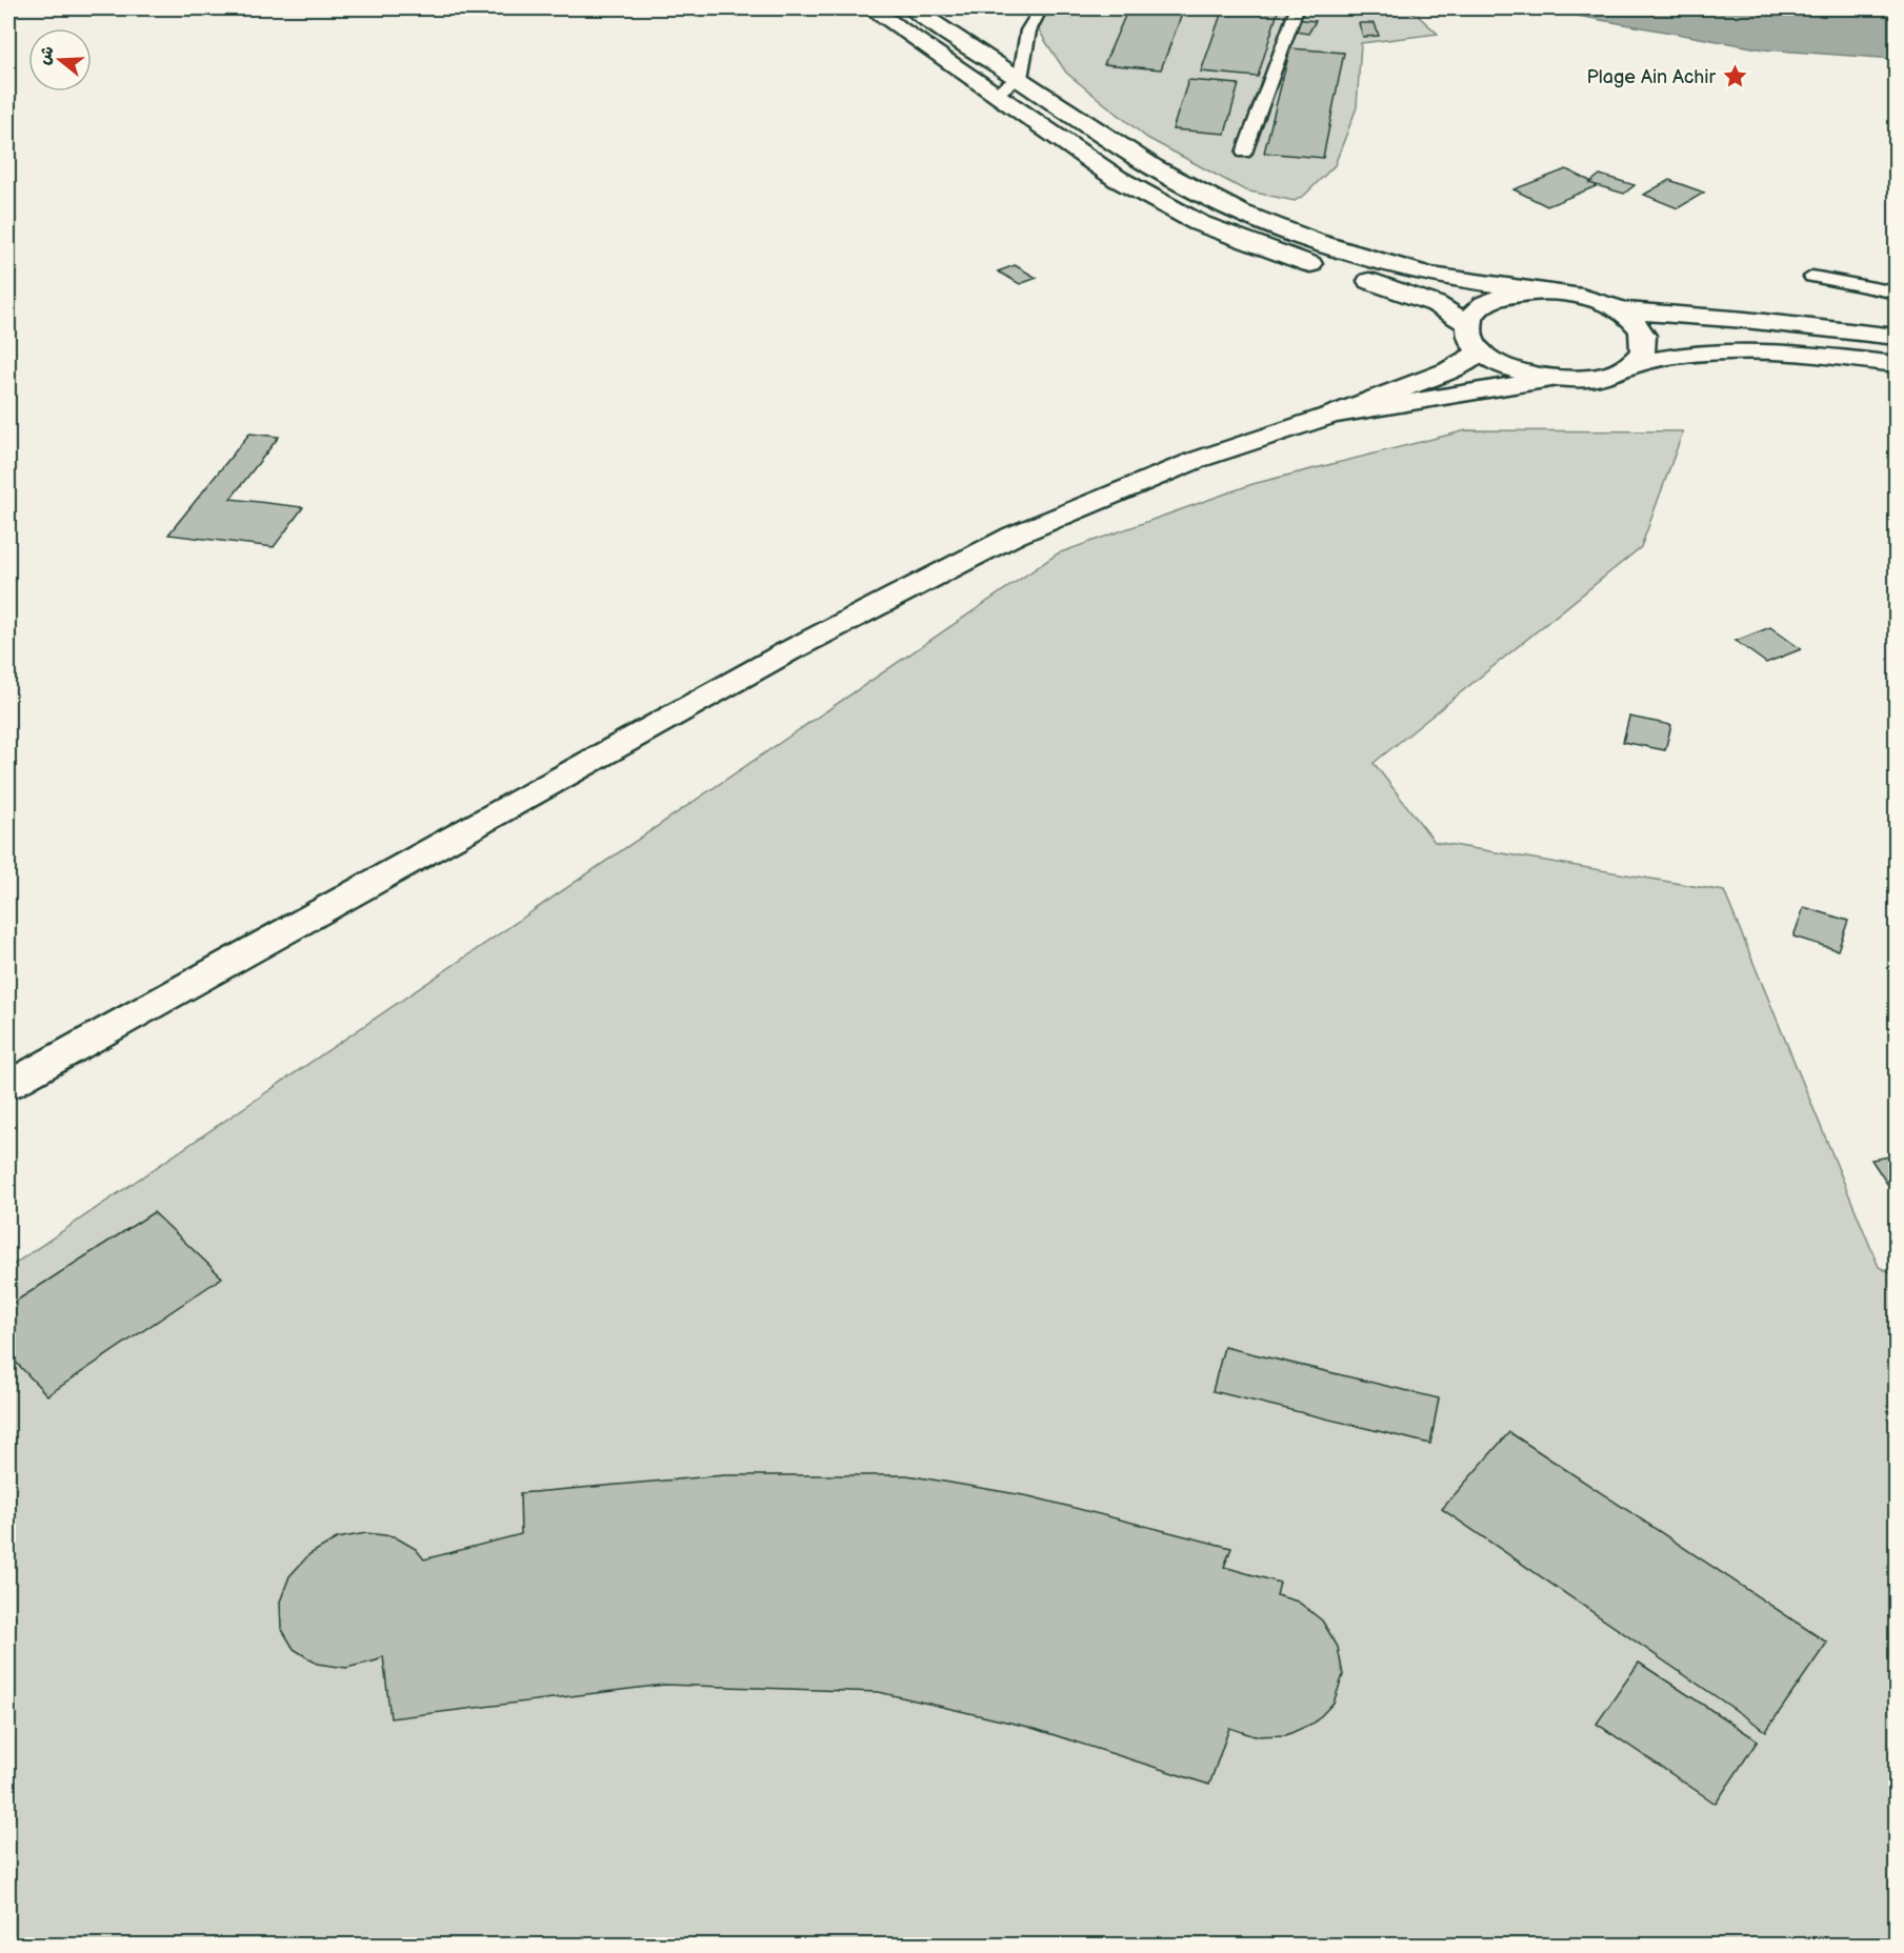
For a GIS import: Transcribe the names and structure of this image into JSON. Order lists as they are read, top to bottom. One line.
{"places":{"place":["Plage Ain Achir"]},"north":"left"}
